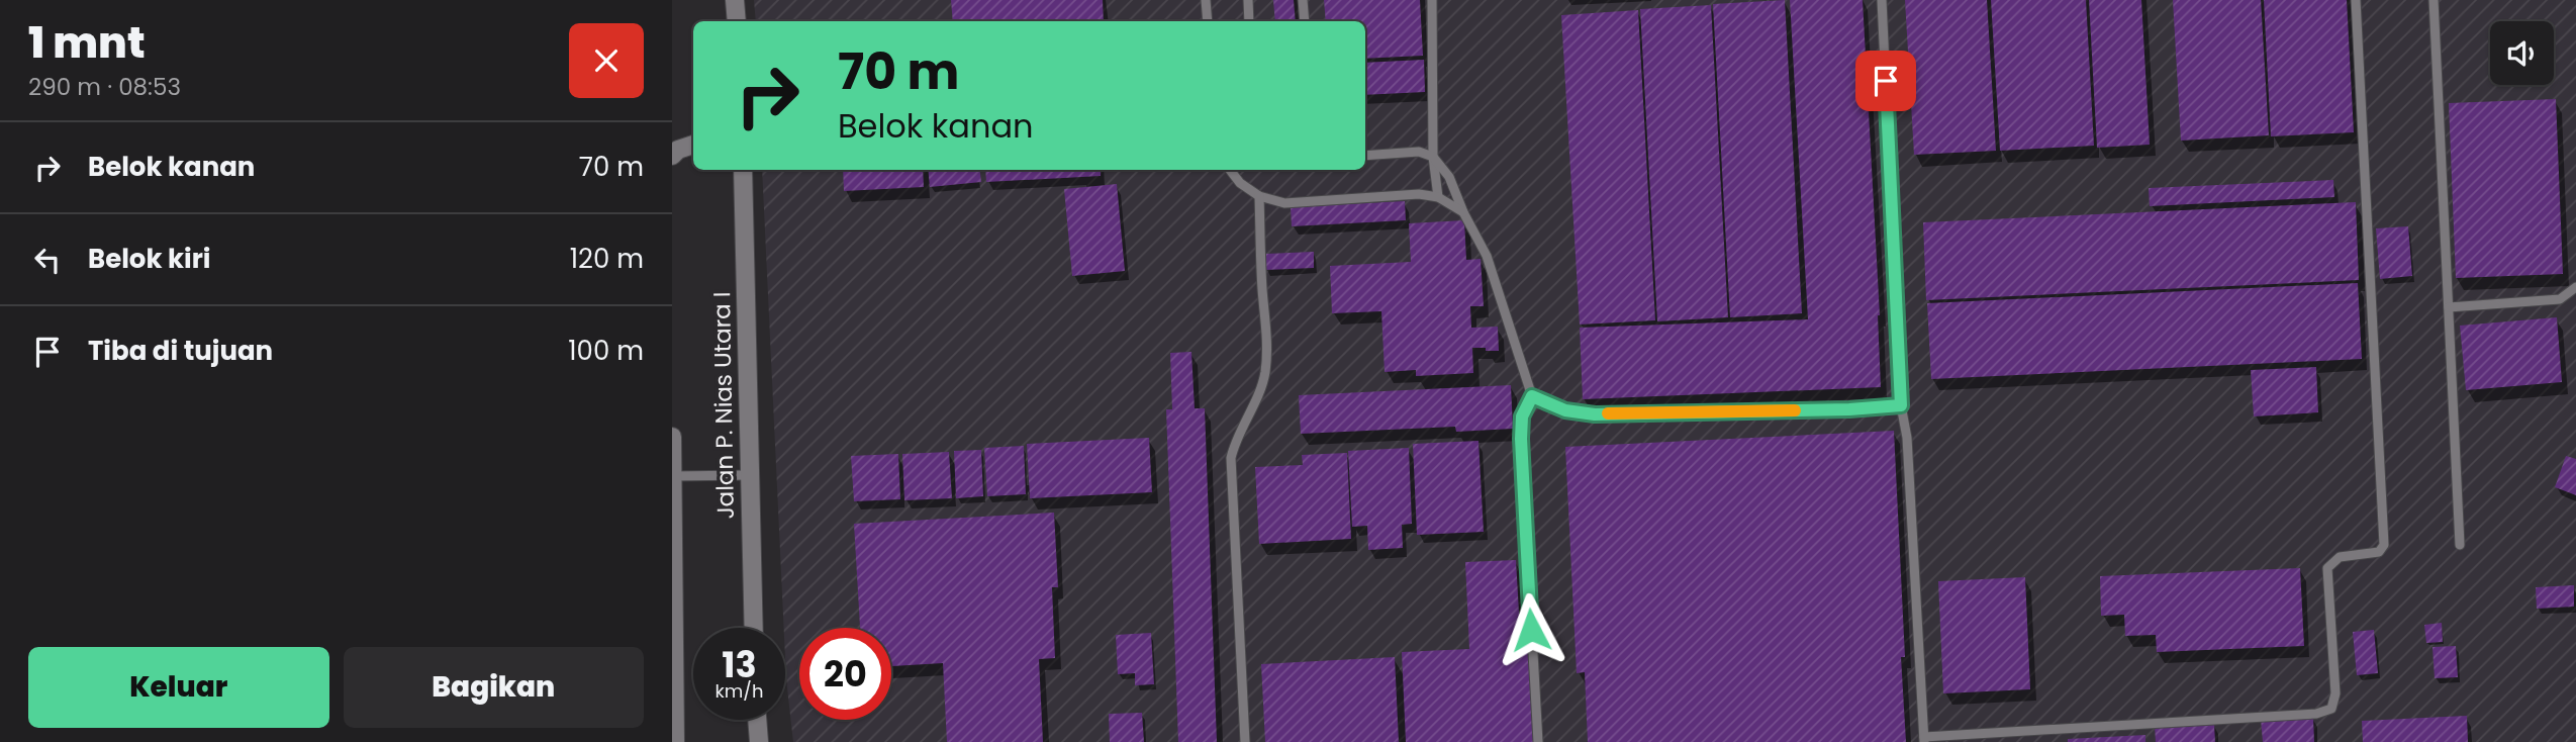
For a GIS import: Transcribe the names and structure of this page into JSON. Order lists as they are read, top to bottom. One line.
{"streets":{"street":["Jalan P. Nias Utara I"]},"page":{"heading":["1 mnt","290 m · 08:53"],"turn":["70 m","Belok kanan"],"list":[{"name":"Belok kanan","value":"70 m"},{"name":"Belok kiri","value":"120 m"},{"name":"Tiba di tujuan","value":"100 m"}],"speed":"13 km/h","limit":"20","buttons":["Keluar","Bagikan"]}}
